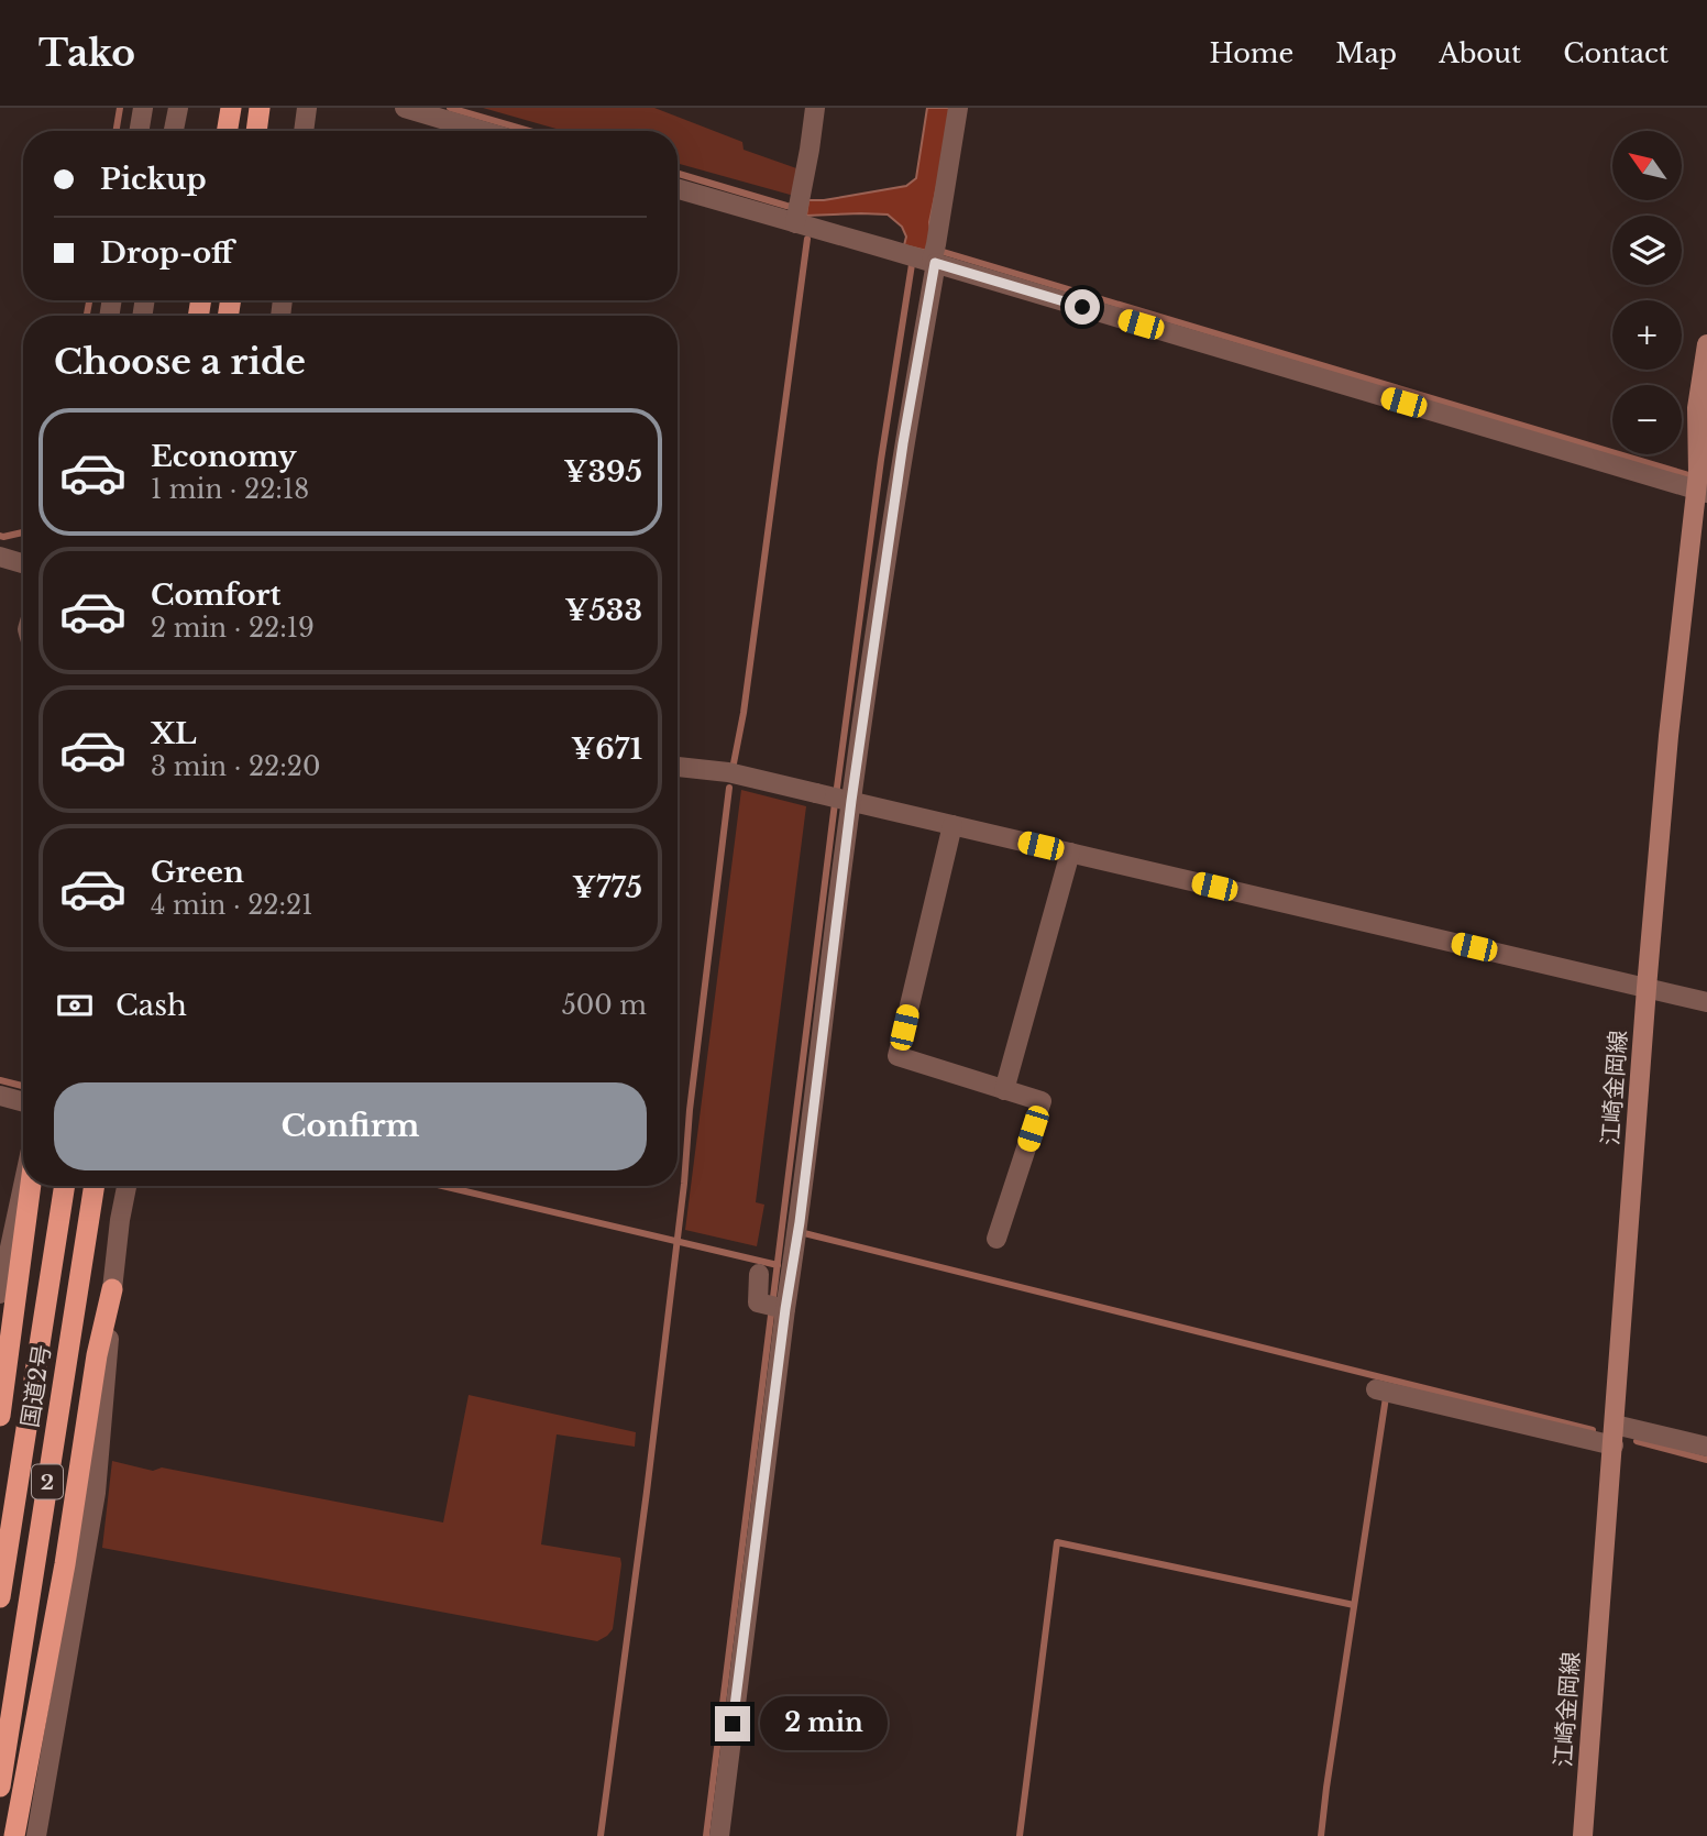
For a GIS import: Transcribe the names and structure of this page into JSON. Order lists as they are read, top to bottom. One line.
{"streets":{"highway":["国道2号","2"],"main road":["江崎金岡線"]},"north":"top left","page":{"header":"Tako","nav":["Home","Map","About","Contact"],"map_buttons":["+","−"],"banner":["Pickup","Drop-off"],"heading":"Choose a ride","list":[{"name":"Economy","note":"1 min · 22:18","value":"¥395"},{"name":"Comfort","note":"2 min · 22:19","value":"¥533"},{"name":"XL","note":"3 min · 22:20","value":"¥671"},{"name":"Green","note":"4 min · 22:21","value":"¥775"}],"pay":["Cash","500 m"],"buttons":"Confirm","bubble":"2 min"}}
